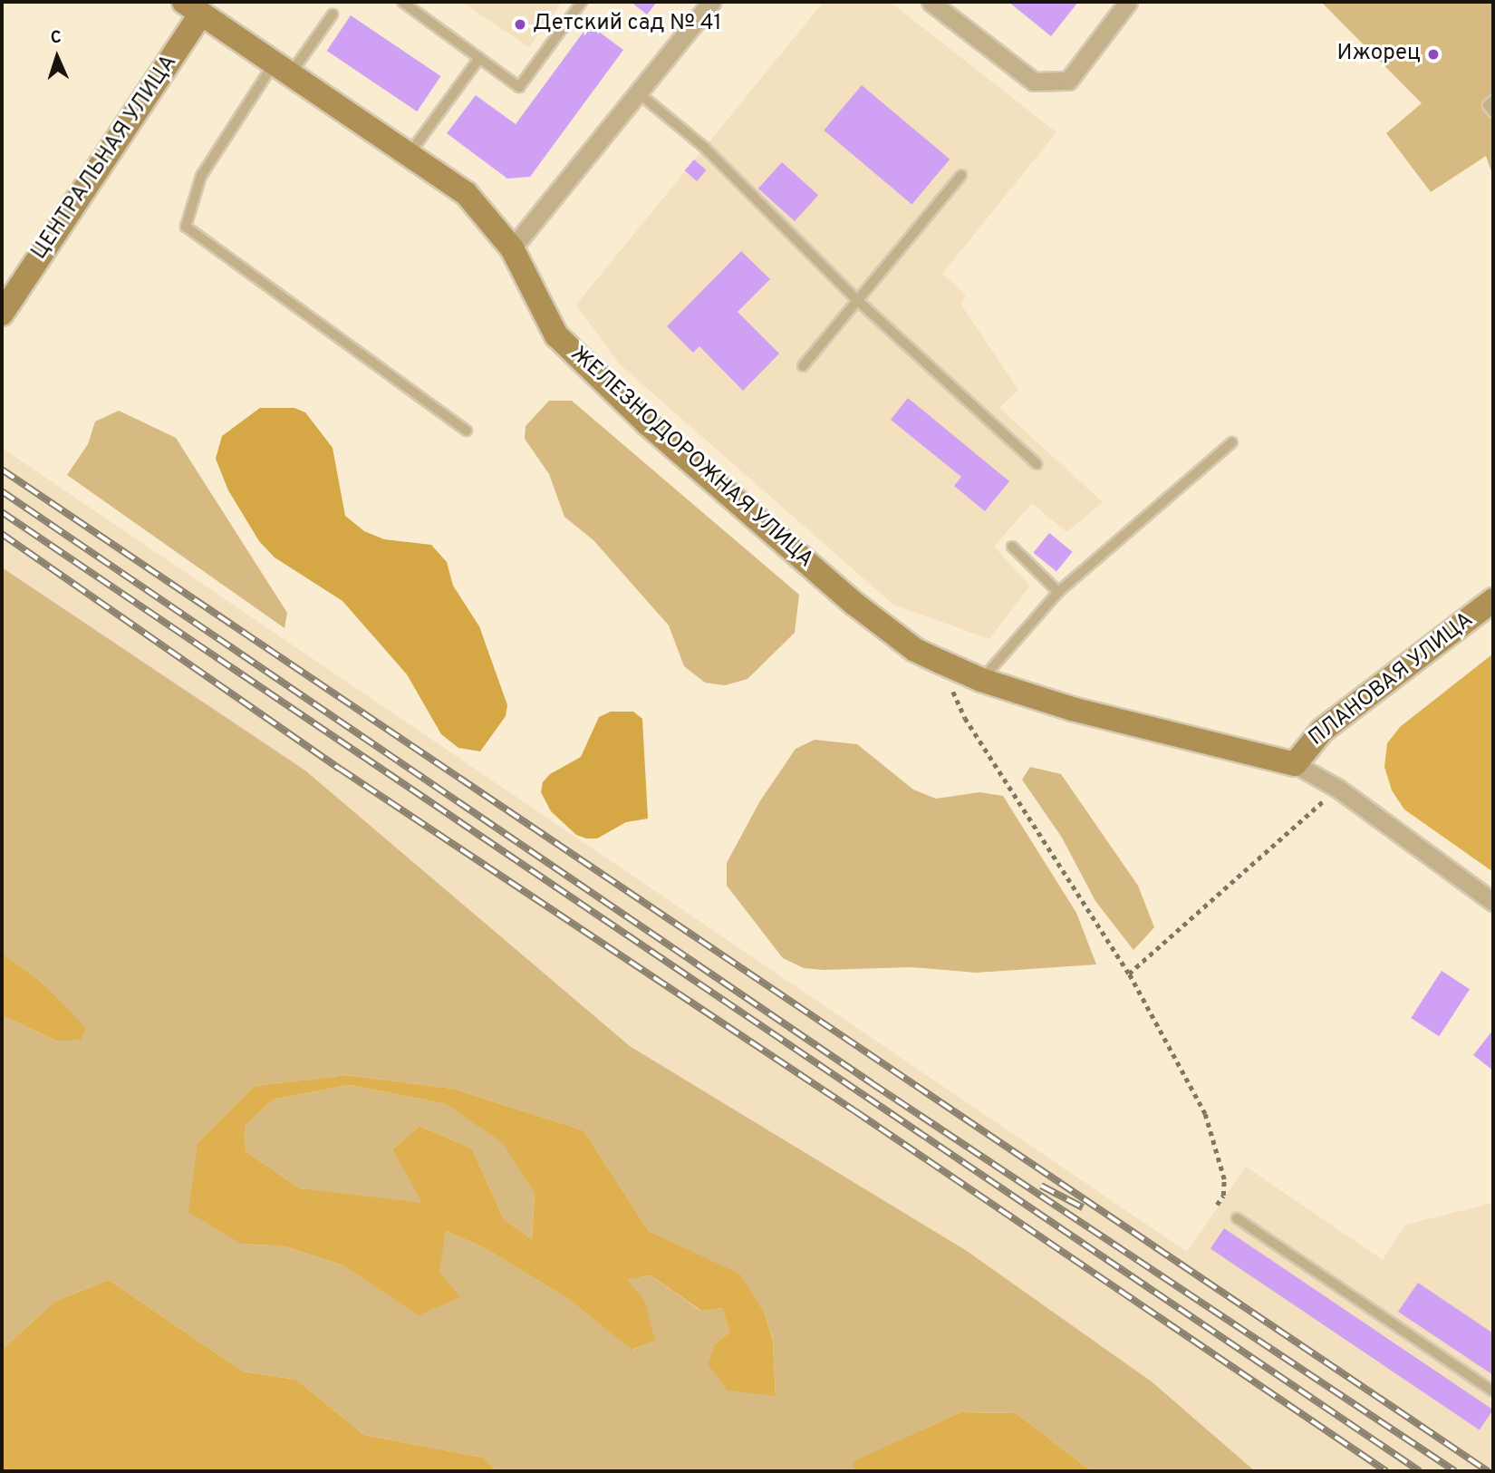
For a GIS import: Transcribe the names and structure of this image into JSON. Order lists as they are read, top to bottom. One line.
{"streets":{"street":["ЦЕНТРАЛЬНАЯ УЛИЦА","ЖЕЛЕЗНОДОРОЖНАЯ УЛИЦА","ПЛАНОВАЯ УЛИЦА"]},"crossings":[["ЦЕНТРАЛЬНАЯ УЛИЦА","ЖЕЛЕЗНОДОРОЖНАЯ УЛИЦА"],["ЖЕЛЕЗНОДОРОЖНАЯ УЛИЦА","ПЛАНОВАЯ УЛИЦА"]],"places":["Детский сад № 41","Ижорец"],"north":"top"}
